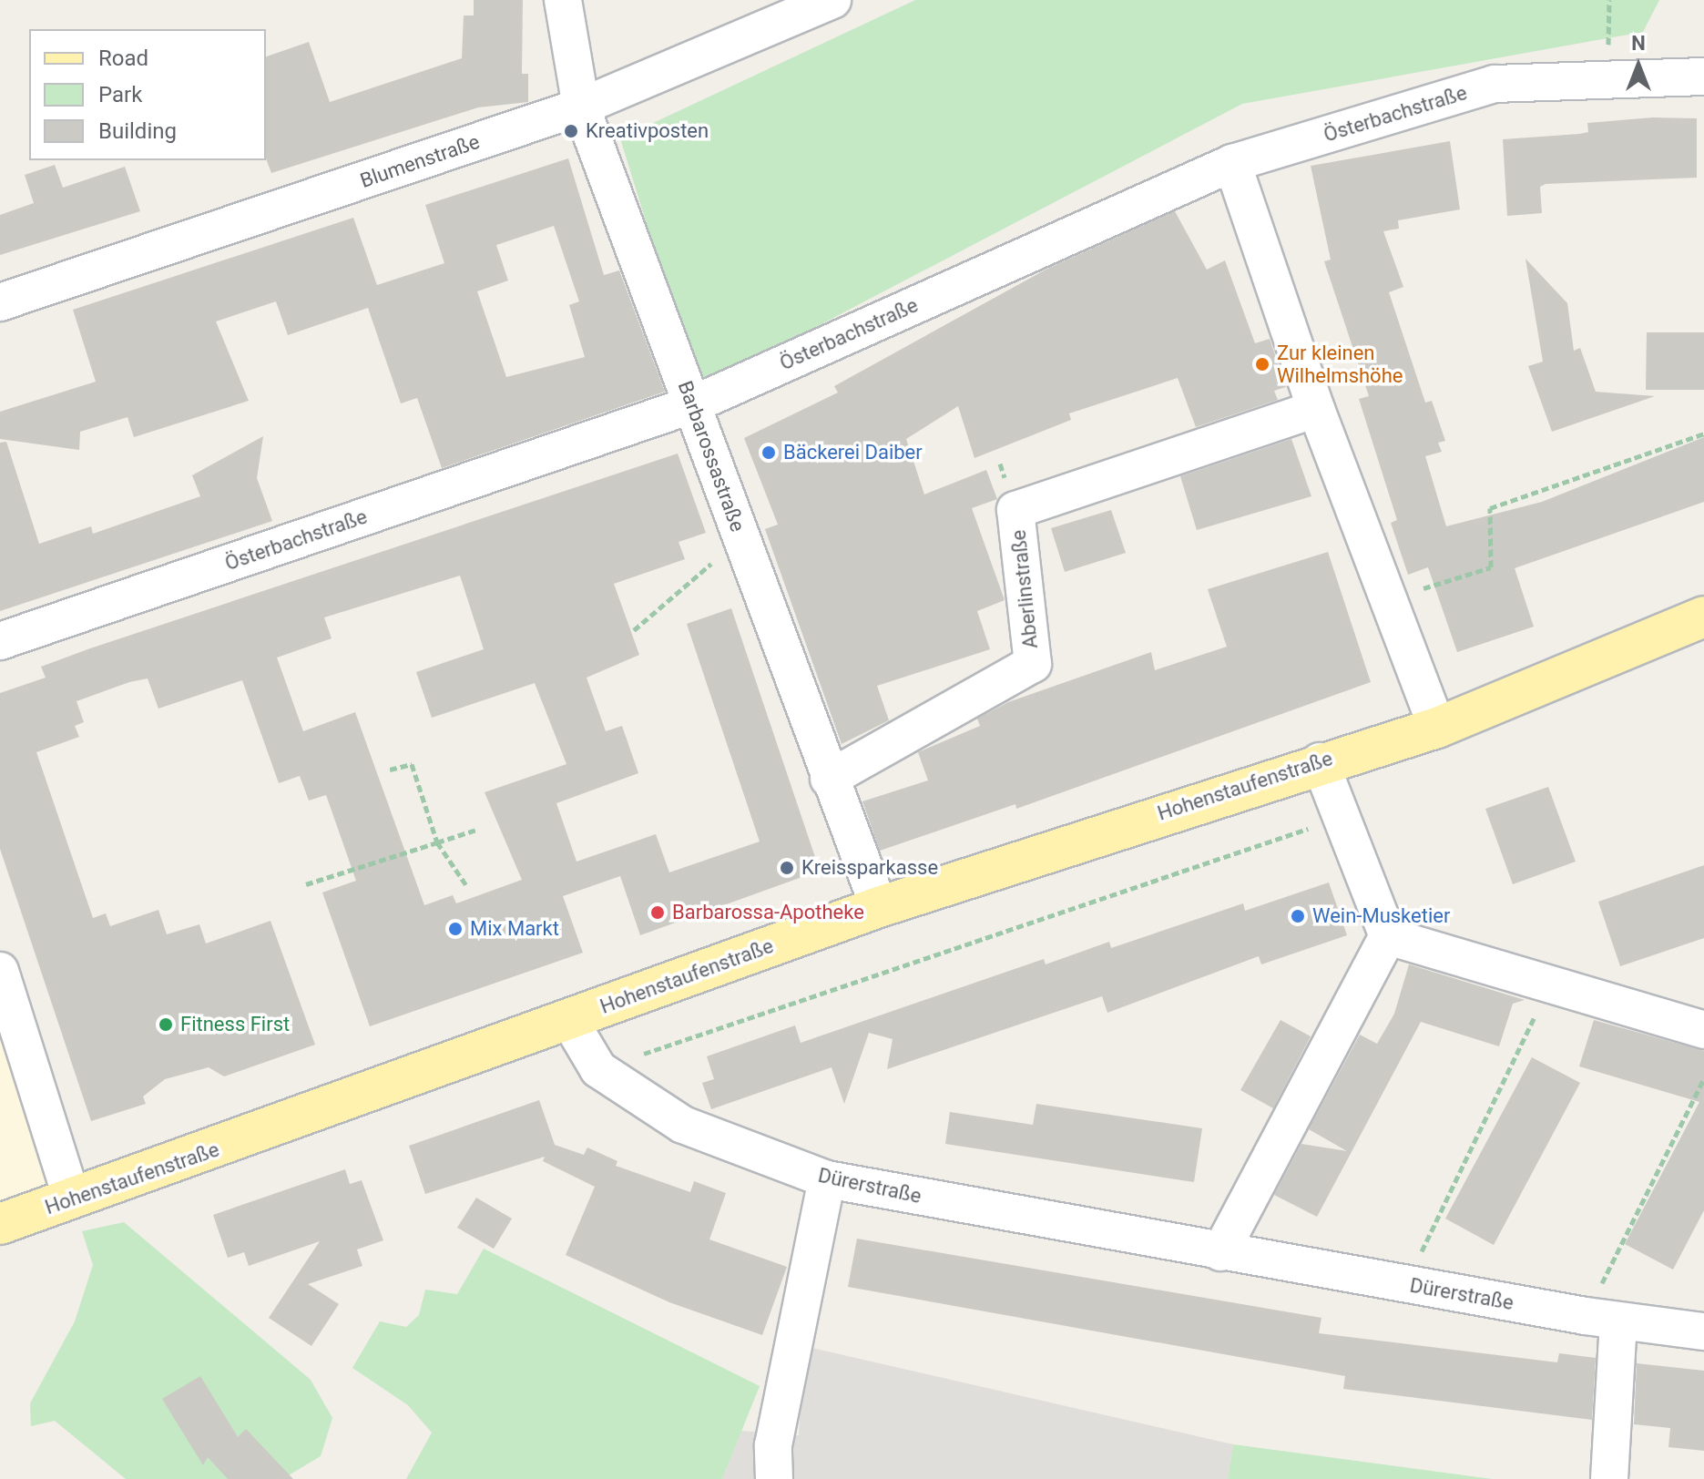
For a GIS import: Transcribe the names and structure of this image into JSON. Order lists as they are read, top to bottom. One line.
{"streets":{"main road":["Hohenstaufenstraße"],"street":["Österbachstraße","Blumenstraße","Barbarossastraße","Aberlinstraße","Dürerstraße"]},"crossings":[["Österbachstraße","Barbarossastraße"],["Blumenstraße","Barbarossastraße"],["Barbarossastraße","Aberlinstraße"],["Barbarossastraße","Hohenstaufenstraße"],["Hohenstaufenstraße","Dürerstraße"]],"places":["Kreativposten","Zur kleinen Wilhelmshöhe","Bäckerei Daiber","Kreissparkasse","Barbarossa-Apotheke","Wein-Musketier","Mix Markt","Fitness First"],"legend":["Road","Park","Building"],"north":"top"}
